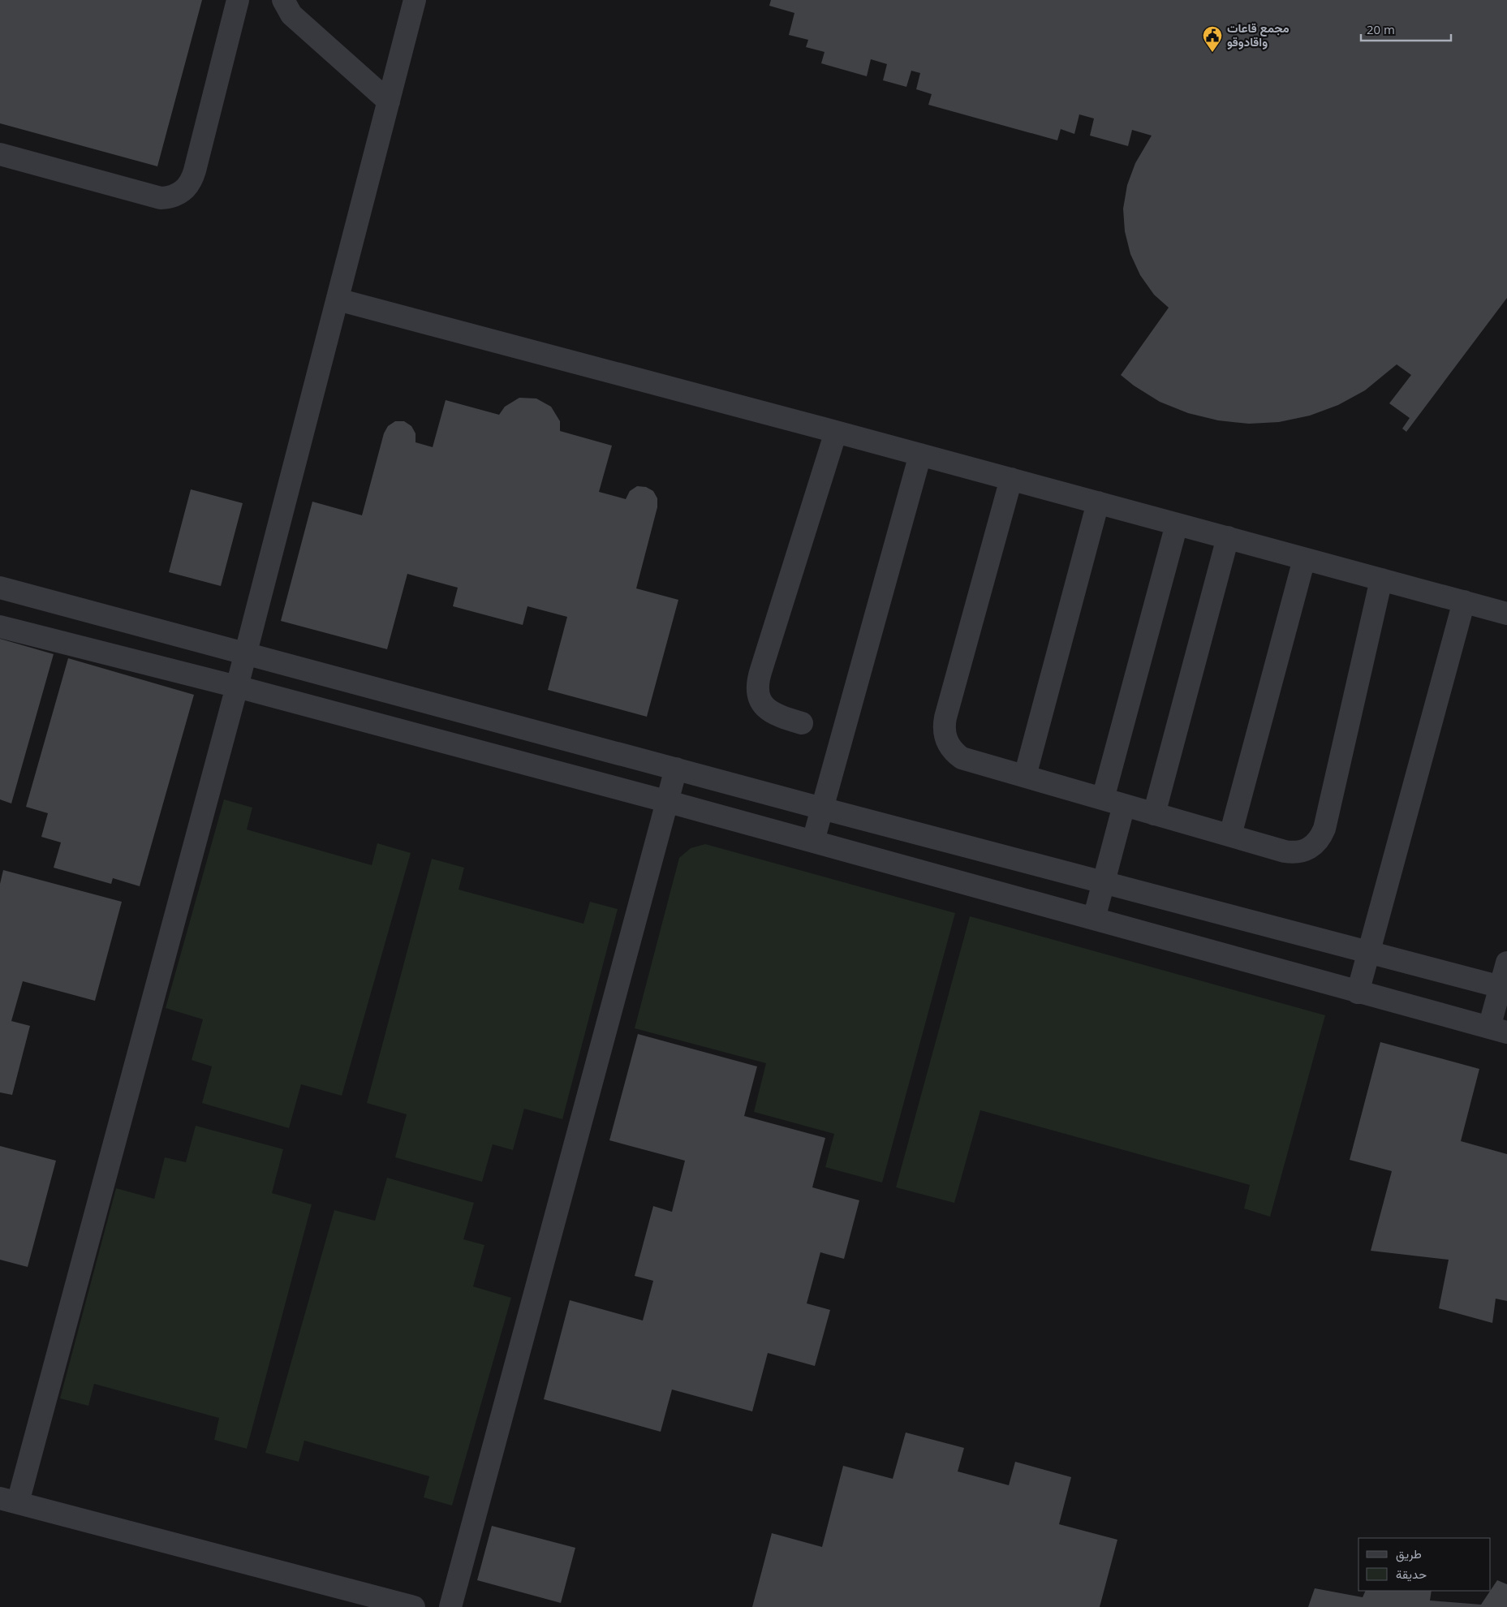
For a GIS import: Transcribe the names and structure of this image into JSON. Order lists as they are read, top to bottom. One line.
{"places":{"public building":["مجمع قاعات واقادوقو"]},"legend":["طريق","حديقة"],"scale_bar":"20 m"}
